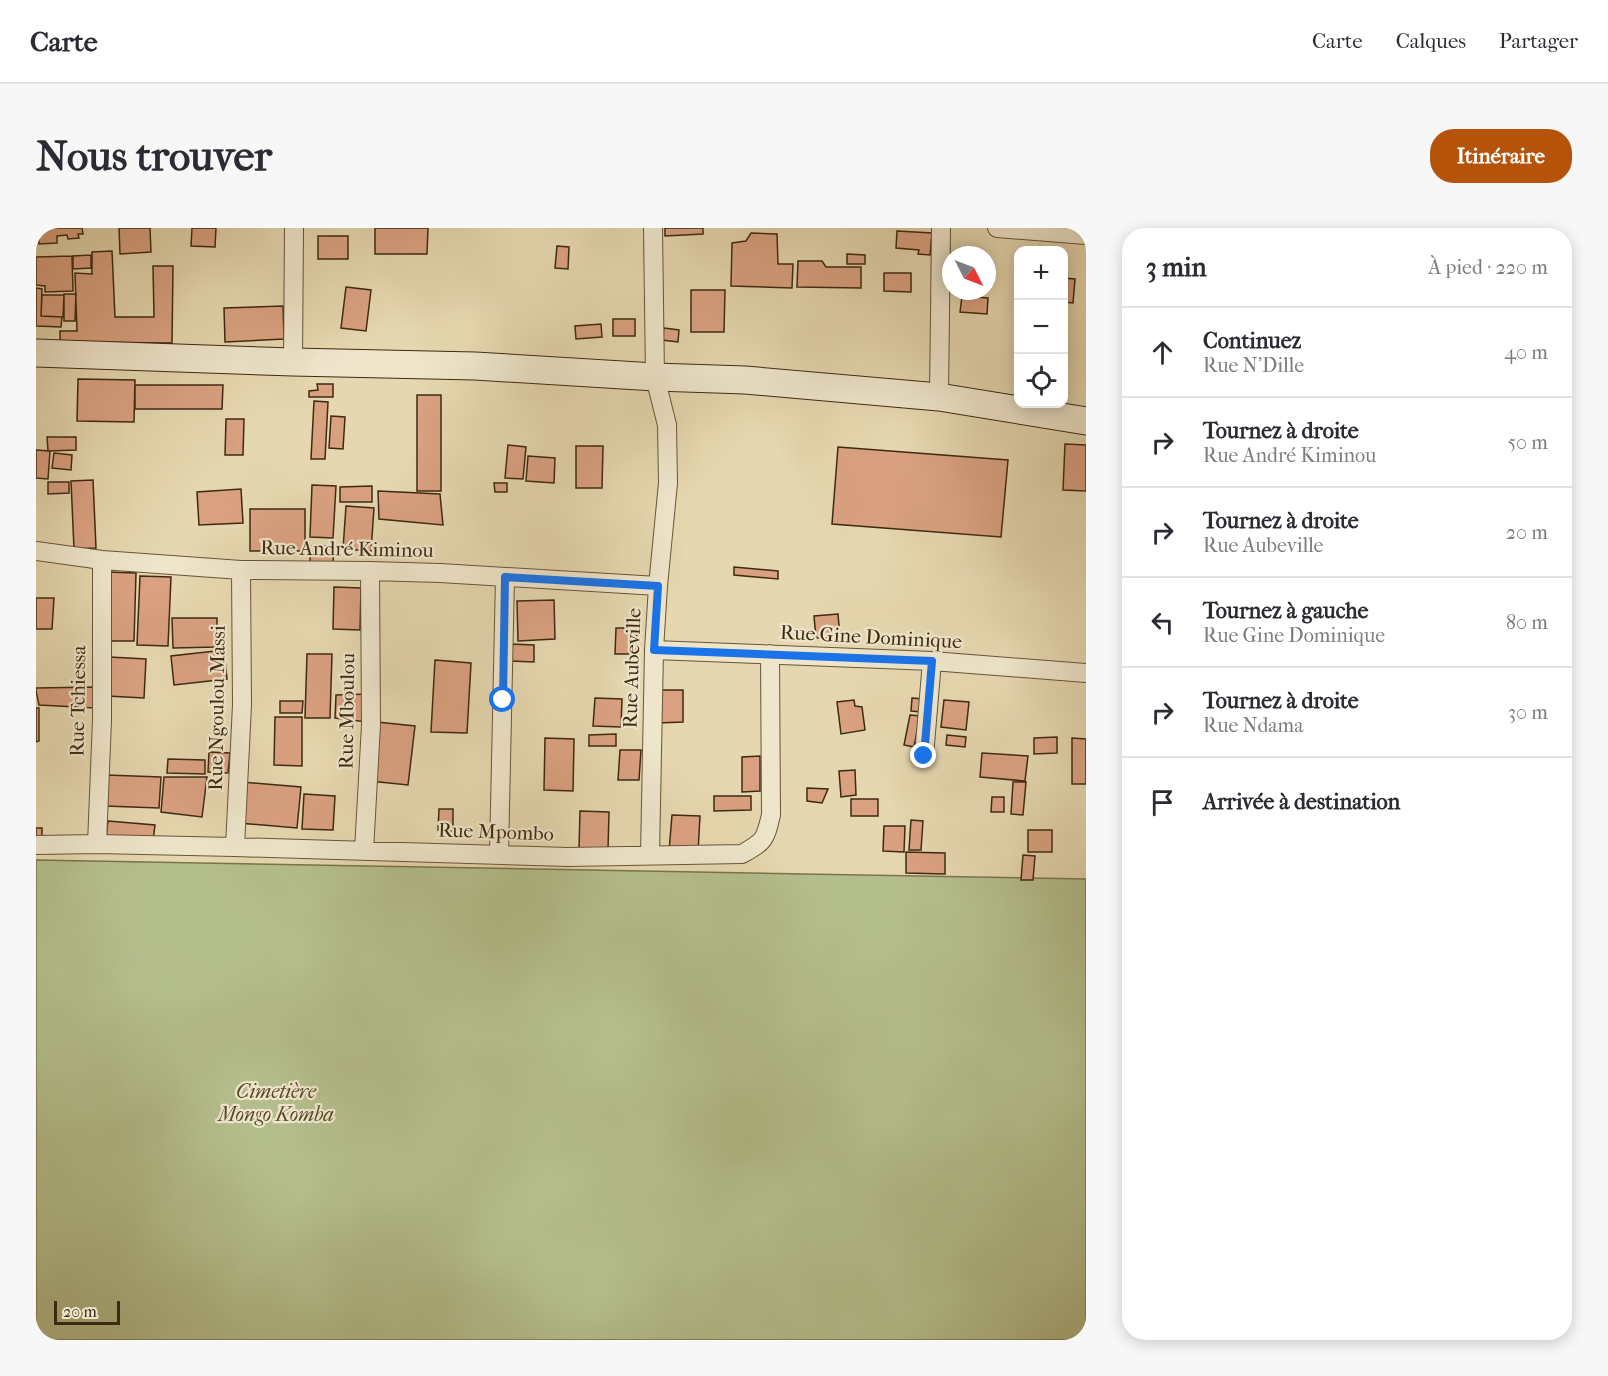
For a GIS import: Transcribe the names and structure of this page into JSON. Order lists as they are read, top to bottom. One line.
{"streets":{"street":["Rue André Kiminou","Rue Gine Dominique","Rue Aubeville","Rue Tchiessa","Rue Ngoulou Massi","Rue Mboulou","Rue Mpombo"]},"crossings":[["Rue André Kiminou","Rue Aubeville"],["Rue André Kiminou","Rue Tchiessa"],["Rue André Kiminou","Rue Ngoulou Massi"],["Rue André Kiminou","Rue Mboulou"],["Rue Gine Dominique","Rue Aubeville"],["Rue Gine Dominique","Rue Mpombo"],["Rue Aubeville","Rue Mpombo"],["Rue Tchiessa","Rue Mpombo"],["Rue Ngoulou Massi","Rue Mpombo"],["Rue Mboulou","Rue Mpombo"]],"parks":["Cimetière Mongo Komba"],"scale_bar":"20 m","north":"bottom right","page":{"header":"Carte","nav":["Carte","Calques","Partager"],"buttons":"Itinéraire","title":"Nous trouver","heading":["3 min","À pied · 220 m"],"map_buttons":["+","−"],"list":[["Continuez","Rue N'Dille","40 m"],["Tournez à droite","Rue André Kiminou","50 m"],["Tournez à droite","Rue Aubeville","20 m"],["Tournez à gauche","Rue Gine Dominique","80 m"],["Tournez à droite","Rue Ndama","30 m"],"Arrivée à destination"],"scale":"20 m"}}
